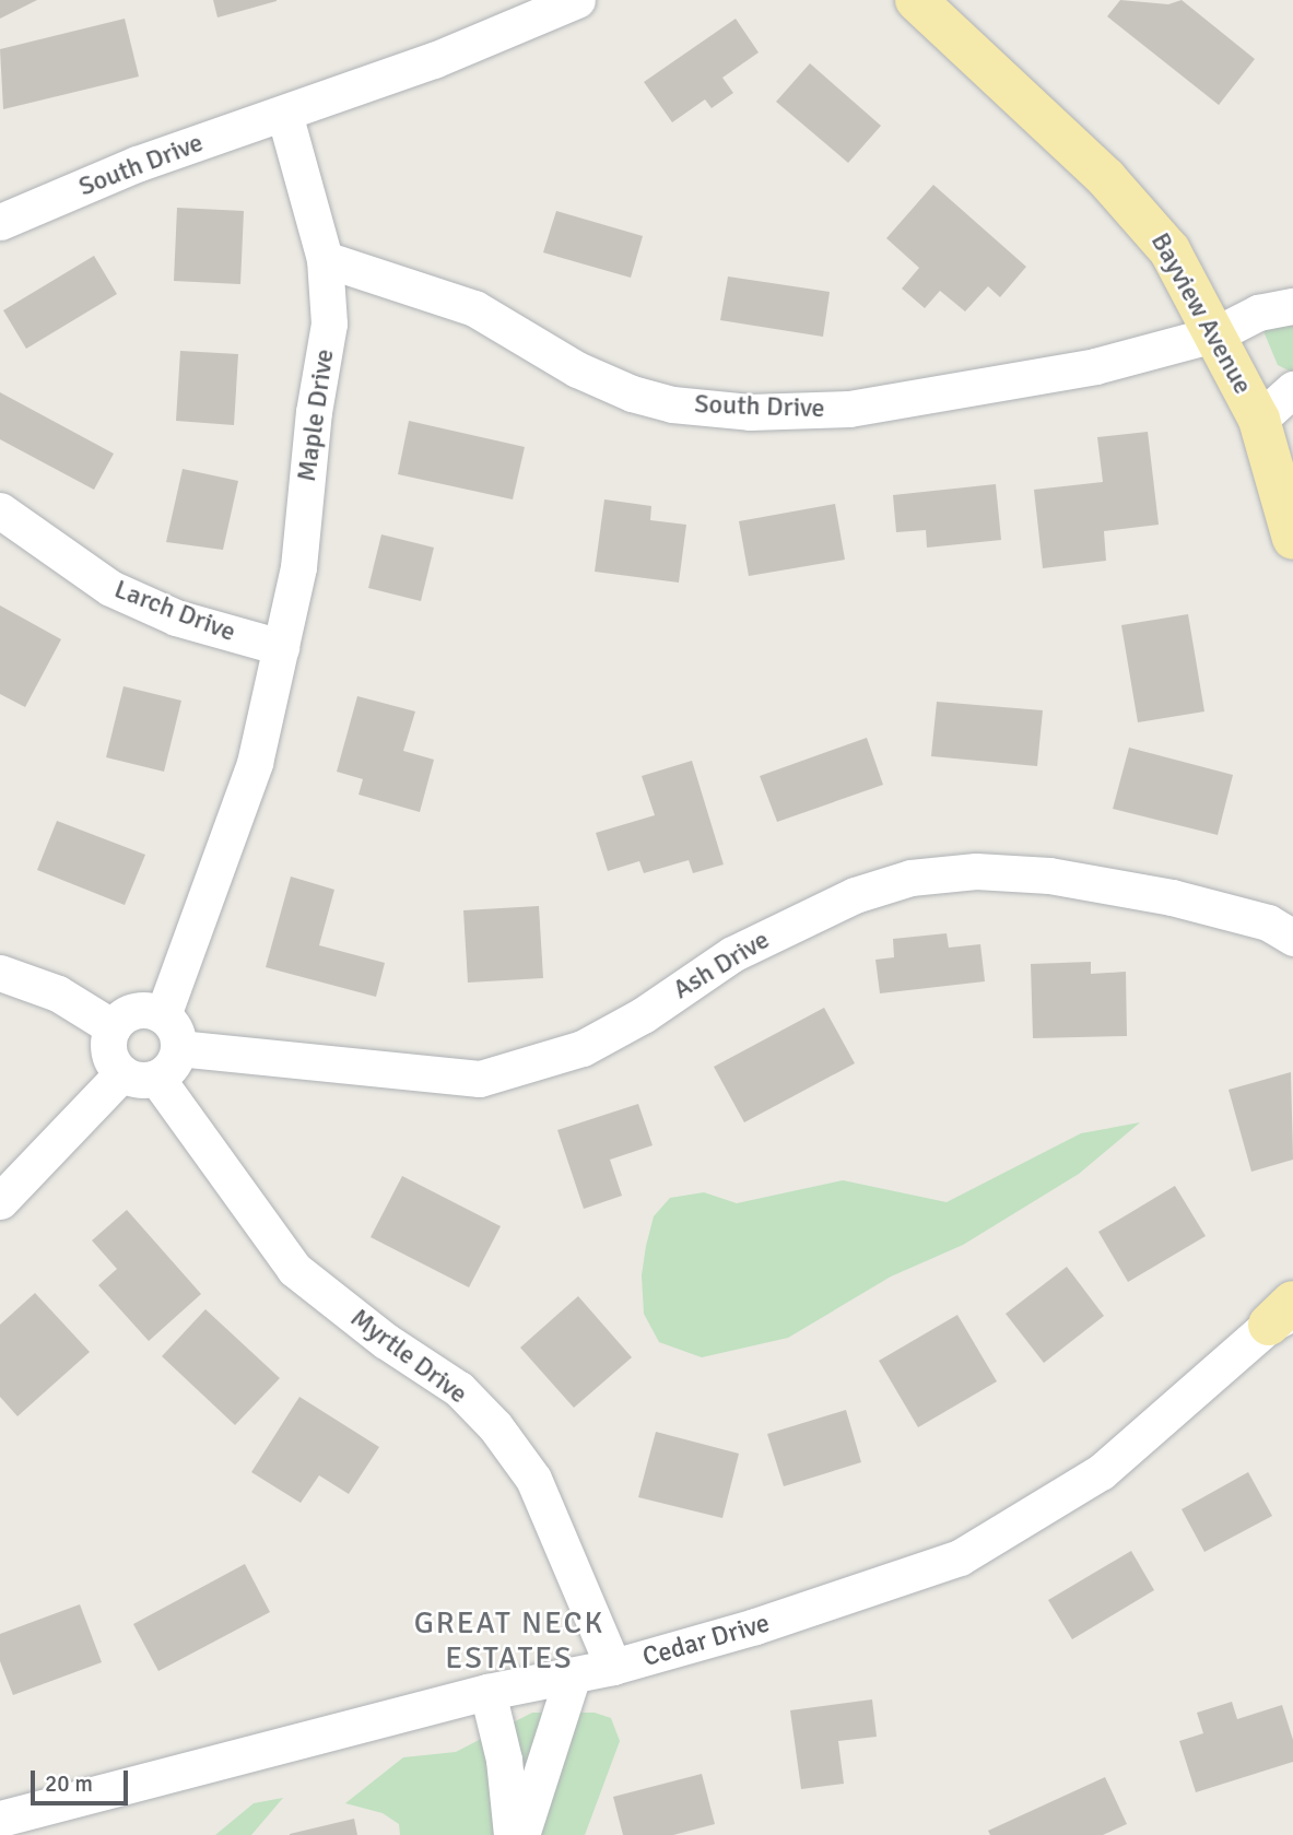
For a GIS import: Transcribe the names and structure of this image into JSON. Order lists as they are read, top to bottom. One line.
{"streets":{"main road":["Bayview Avenue"],"street":["South Drive","Maple Drive","Larch Drive","Ash Drive","Myrtle Drive","Cedar Drive"]},"crossings":[["South Drive","Bayview Avenue"],["South Drive","Maple Drive"],["Maple Drive","Larch Drive"],["Maple Drive","Ash Drive"],["Maple Drive","Myrtle Drive"],["Ash Drive","Myrtle Drive"],["Myrtle Drive","Cedar Drive"]],"districts":["GREAT NECK ESTATES"],"scale_bar":"20 m"}
